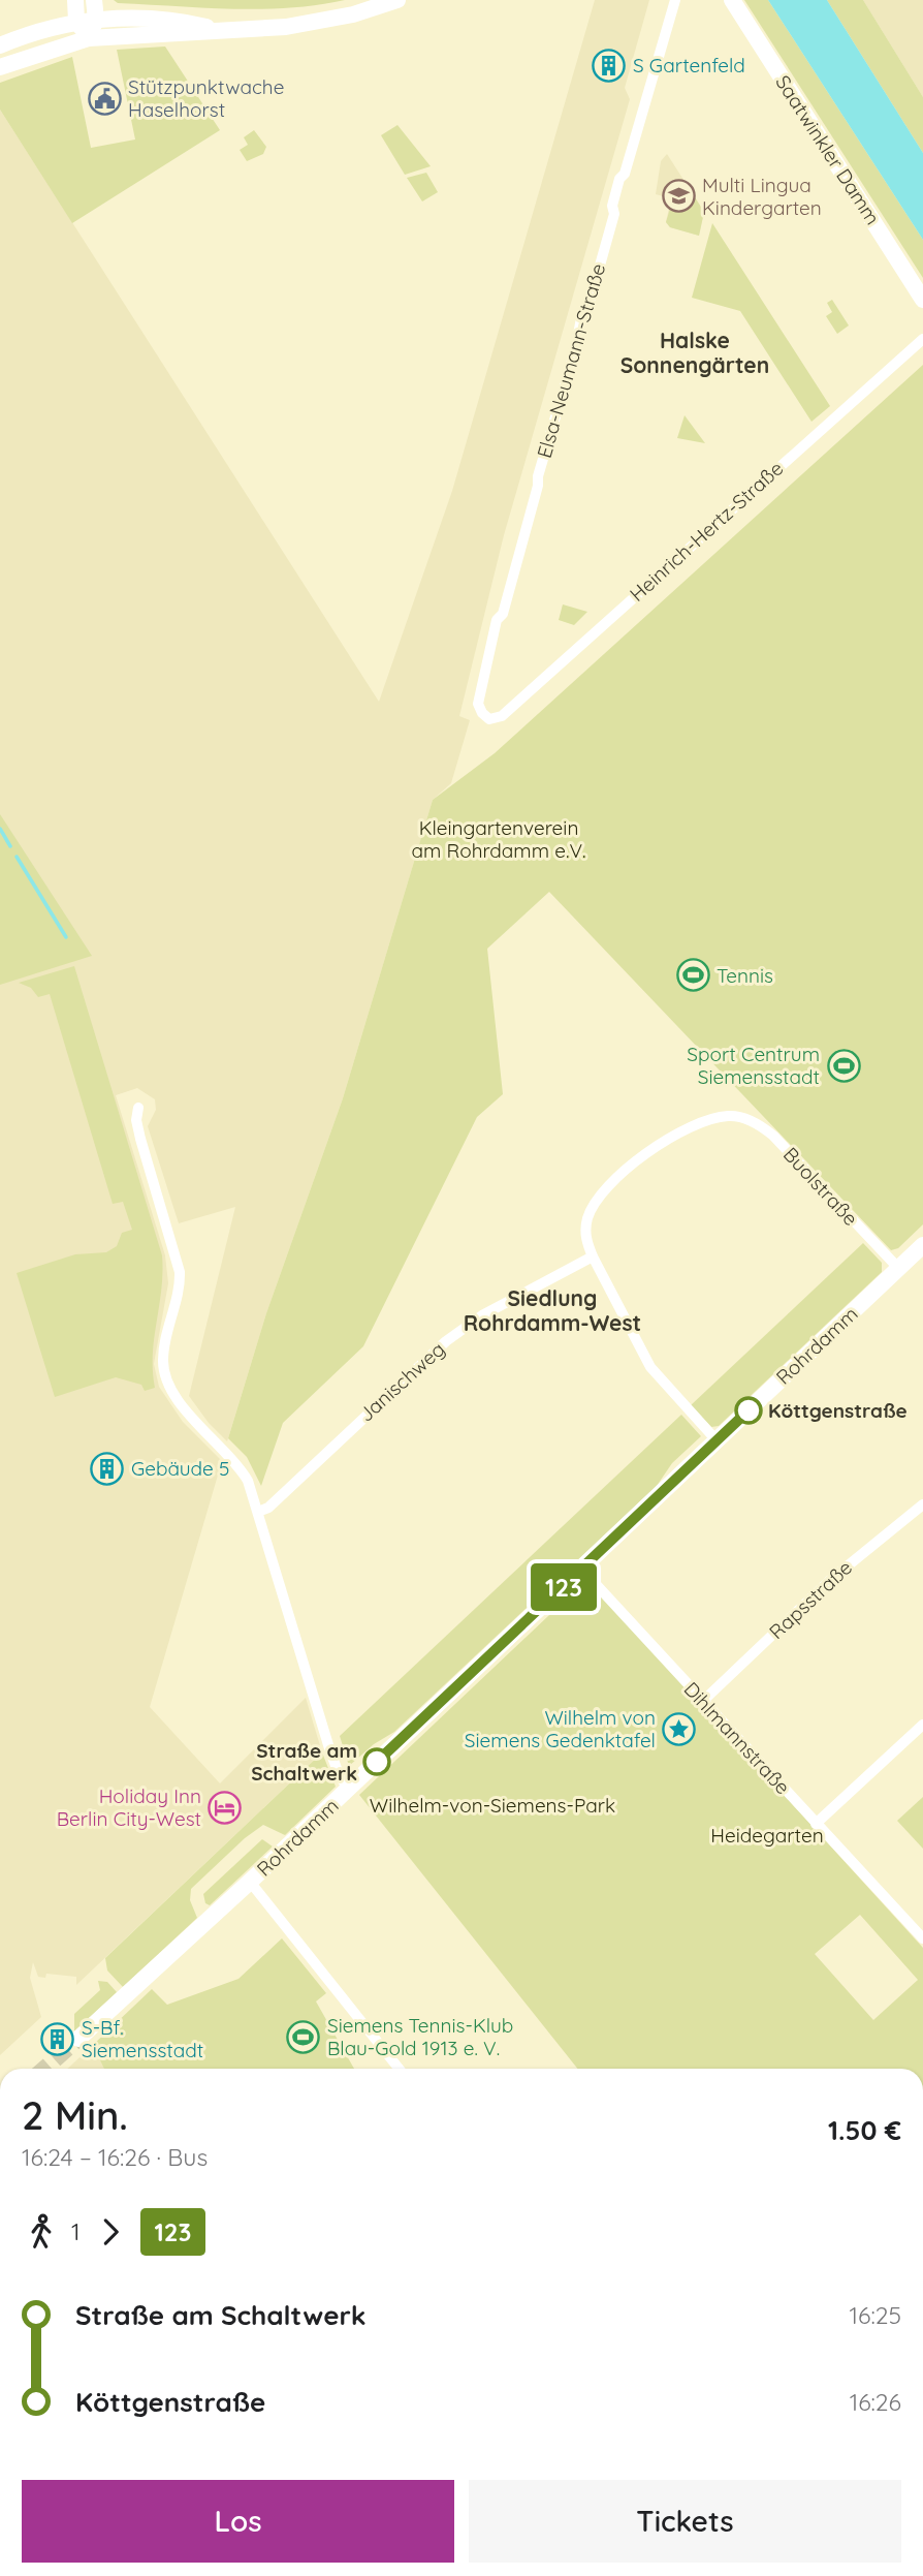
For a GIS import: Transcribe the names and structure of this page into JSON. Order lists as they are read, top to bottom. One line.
{"streets":{"main road":["Saatwinkler Damm","Rohrdamm"],"street":["Elsa-Neumann-Straße","Heinrich-Hertz-Straße","Buolstraße","Janischweg","Rapsstraße","Dihlmannstraße"]},"crossings":[["Elsa-Neumann-Straße","Heinrich-Hertz-Straße"],["Buolstraße","Rohrdamm"],["Buolstraße","Janischweg"],["Rohrdamm","Dihlmannstraße"],["Rapsstraße","Dihlmannstraße"]],"districts":["Halske Sonnengärten","Siedlung Rohrdamm-West"],"parks":["Kleingartenverein am Rohrdamm e.V.","Wilhelm-von-Siemens-Park","Heidegarten"],"places":{"building":["S Gartenfeld","Gebäude 5","S-Bf. Siemensstadt"],"public building":["Stützpunktwache Haselhorst"],"school or university":["Multi Lingua Kindergarten"],"sports":["Tennis","Sport Centrum Siemensstadt","Siemens Tennis-Klub Blau-Gold 1913 e. V."],"other":["Köttgenstraße","Straße am Schaltwerk"],"place":["Wilhelm von Siemens Gedenktafel"],"hotel":["Holiday Inn Berlin City-West"]},"lines":["bus line 123"],"page":{"on_map":"123","heading":["2 Min.","16:24 – 16:26 · Bus","1.50 €"],"legs":["1","123"],"list":[{"name":"Straße am Schaltwerk","value":"16:25"},{"name":"Köttgenstraße","value":"16:26"}],"buttons":["Los","Tickets"]}}
